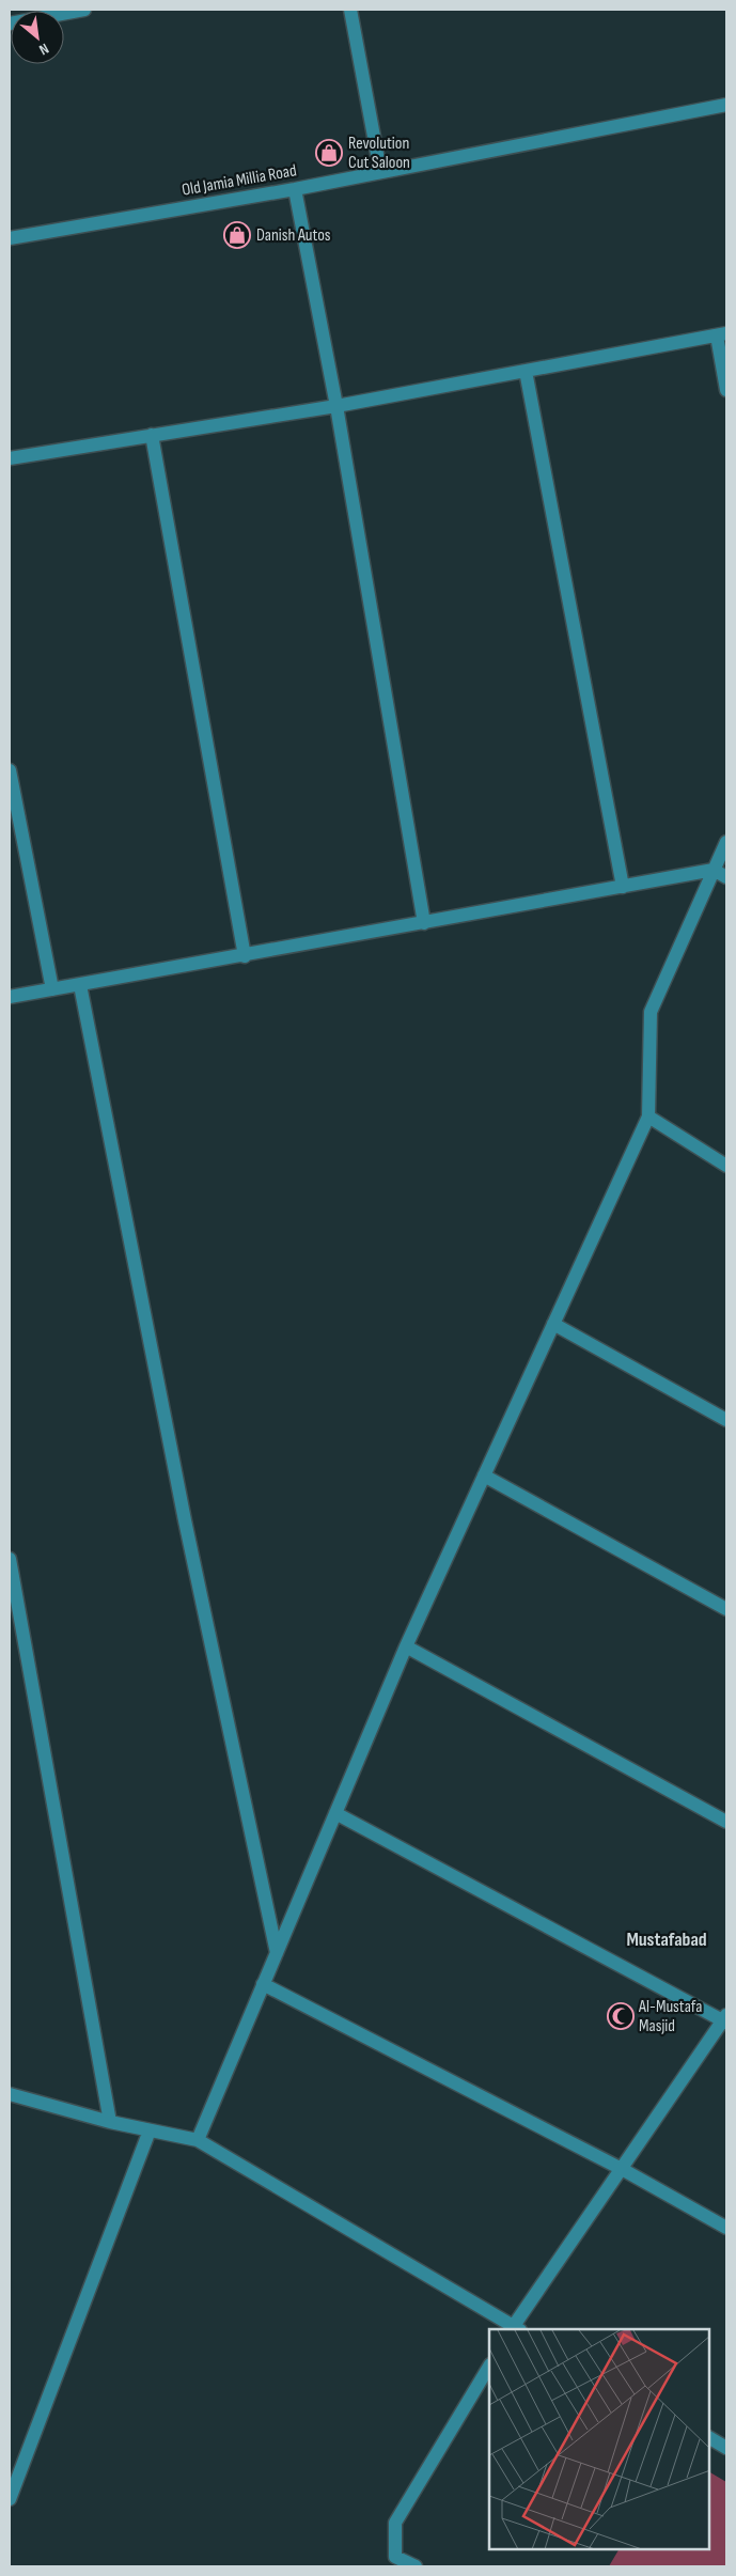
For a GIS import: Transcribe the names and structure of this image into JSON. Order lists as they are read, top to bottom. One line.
{"streets":{"street":["Old Jamia Millia Road"]},"districts":["Mustafabad"],"places":{"shop":["Revolution Cut Saloon","Danish Autos"],"mosque":["Al-Mustafa Masjid"]},"north":"bottom right"}
